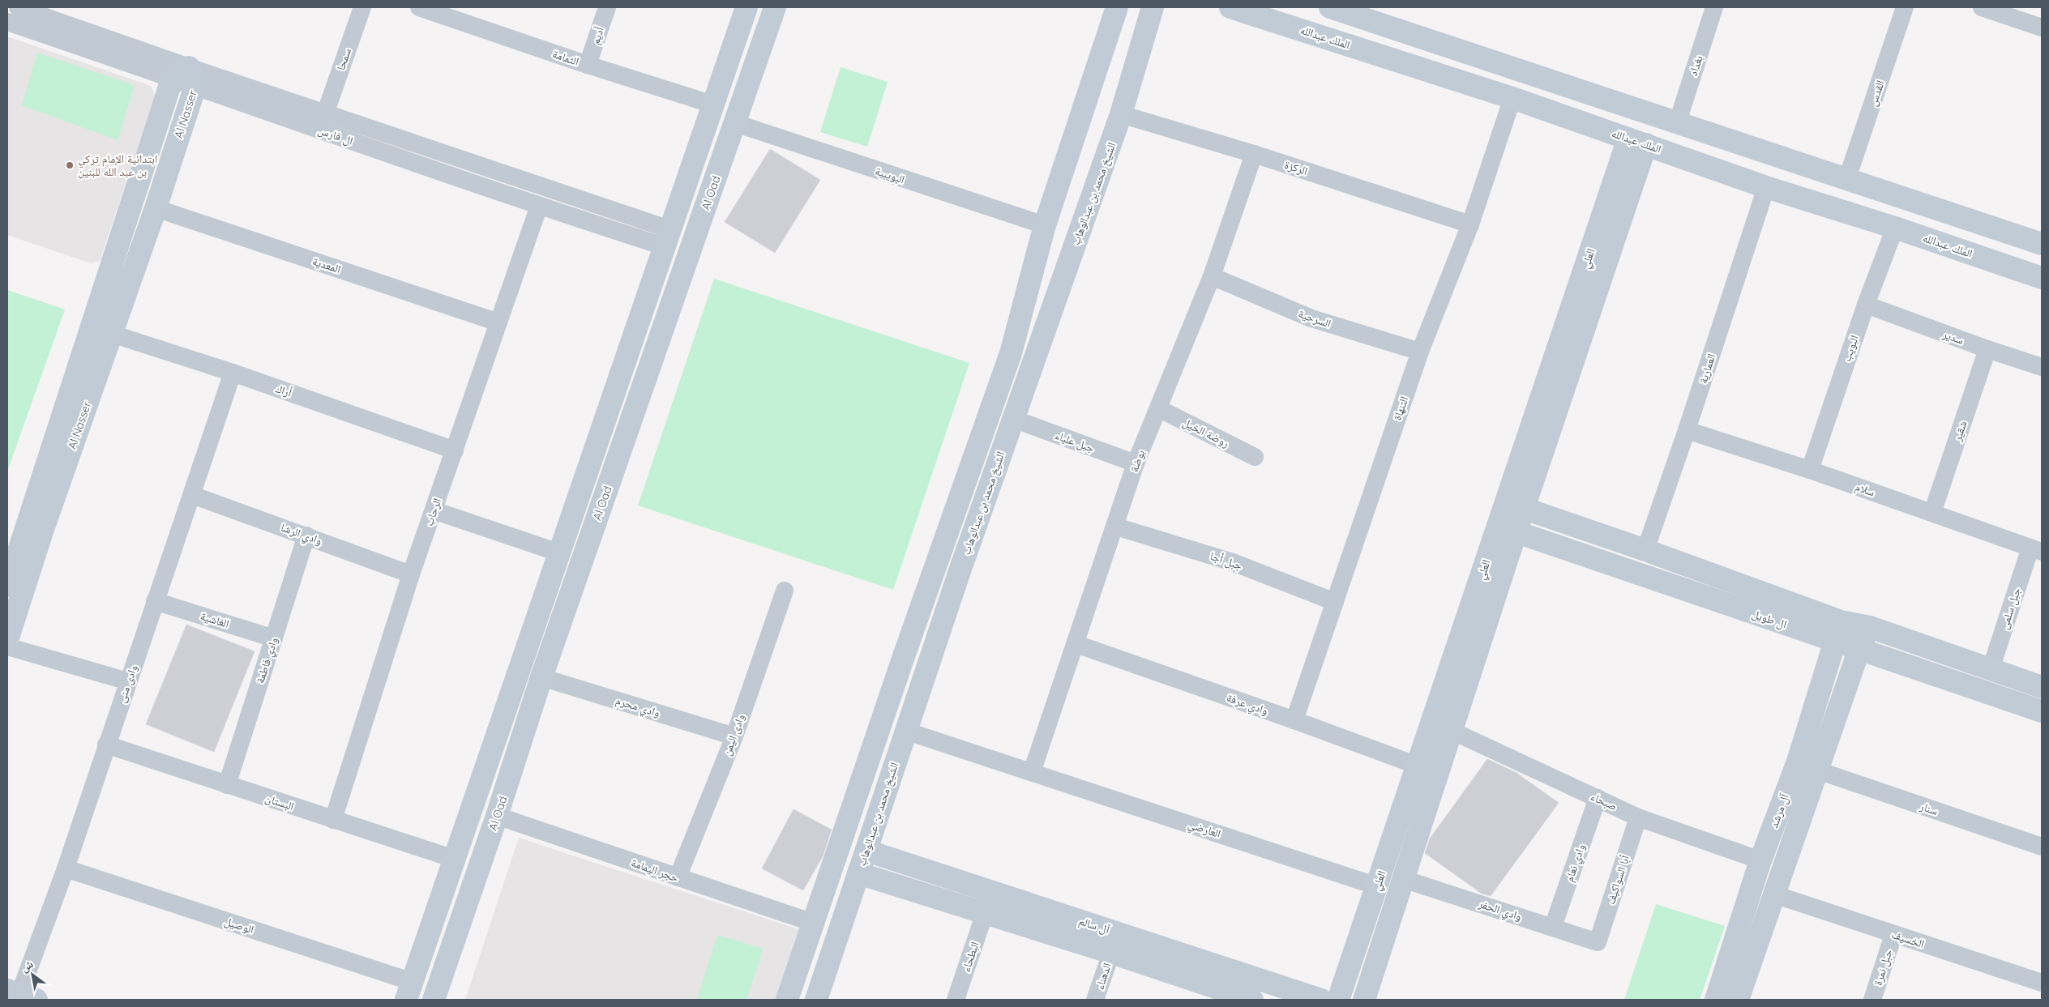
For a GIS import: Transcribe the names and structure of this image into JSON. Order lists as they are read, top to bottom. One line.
{"streets":{"street":["أديم","الملك عبدالله","الثمامة","سمحا","بغداد","القدس","Al Nasser","ال فارس","الركزة","البويبية","Al Oad","الشيخ محمد بن عبدالوهاب","العلي","المعدية","السرحية","سدير","البويب","العمارية","أراك","التنهاة","شقير","روضة الخيل","جبل علياء","بوضة","سلام","الرحاب","وادي الرشا","جبل أجا","جبل سلمى","ال طويل","الغاشية","وادي فاطمة","وادى منى","وادي عرفة","وادي محرم","وادى اليمن","صبحاء","البستان","سنار","آل مرشد","العارضي","وادي نعام","حجر اليمامة","أبا السواكيف","وادي الحفر","الوصيل","آل سالم","الخسيف","البطحاء","جبل نمرة","الدهناء"]},"crossings":[["أديم","الثمامة"],["الملك عبدالله","العلي"],["الملك عبدالله","البويب"],["الملك عبدالله","العمارية"],["الملك عبدالله","التنهاة"],["سمحا","ال فارس"],["Al Nasser","ال فارس"],["Al Nasser","المعدية"],["Al Nasser","أراك"],["ال فارس","الرحاب"],["الركزة","الشيخ محمد بن عبدالوهاب"],["الركزة","التنهاة"],["الركزة","بوضة"],["البويبية","Al Oad"],["Al Oad","وادي محرم"],["Al Oad","حجر اليمامة"],["الشيخ محمد بن عبدالوهاب","جبل علياء"],["الشيخ محمد بن عبدالوهاب","العارضي"],["الشيخ محمد بن عبدالوهاب","آل سالم"],["العلي","ال طويل"],["العلي","وادي عرفة"],["العلي","صبحاء"],["العلي","العارضي"],["العلي","وادي الحفر"],["المعدية","الرحاب"],["السرحية","التنهاة"],["السرحية","بوضة"],["سدير","البويب"],["سدير","شقير"],["البويب","سلام"],["العمارية","سلام"],["العمارية","ال طويل"],["أراك","الرحاب"],["أراك","وادى منى"],["التنهاة","جبل أجا"],["التنهاة","وادي عرفة"],["شقير","سلام"],["روضة الخيل","بوضة"],["جبل علياء","بوضة"],["بوضة","جبل أجا"],["بوضة","وادي عرفة"],["بوضة","العارضي"],["سلام","جبل سلمى"],["الرحاب","وادي الرشا"],["الرحاب","البستان"],["وادي الرشا","وادي فاطمة"],["وادي الرشا","وادى منى"],["جبل سلمى","ال طويل"],["ال طويل","آل مرشد"],["الغاشية","وادي فاطمة"],["الغاشية","وادى منى"],["وادي فاطمة","البستان"],["وادى منى","البستان"],["وادى منى","الوصيل"],["وادي محرم","وادى اليمن"],["وادى اليمن","حجر اليمامة"],["صبحاء","آل مرشد"],["صبحاء","وادي نعام"],["صبحاء","أبا السواكيف"],["سنار","آل مرشد"],["آل مرشد","الخسيف"],["وادي نعام","وادي الحفر"],["أبا السواكيف","وادي الحفر"],["آل سالم","البطحاء"],["آل سالم","الدهناء"],["الخسيف","جبل نمرة"]],"places":["ابتدائية الإمام تركي بن عبد الله للبنين"],"north":"top left"}
